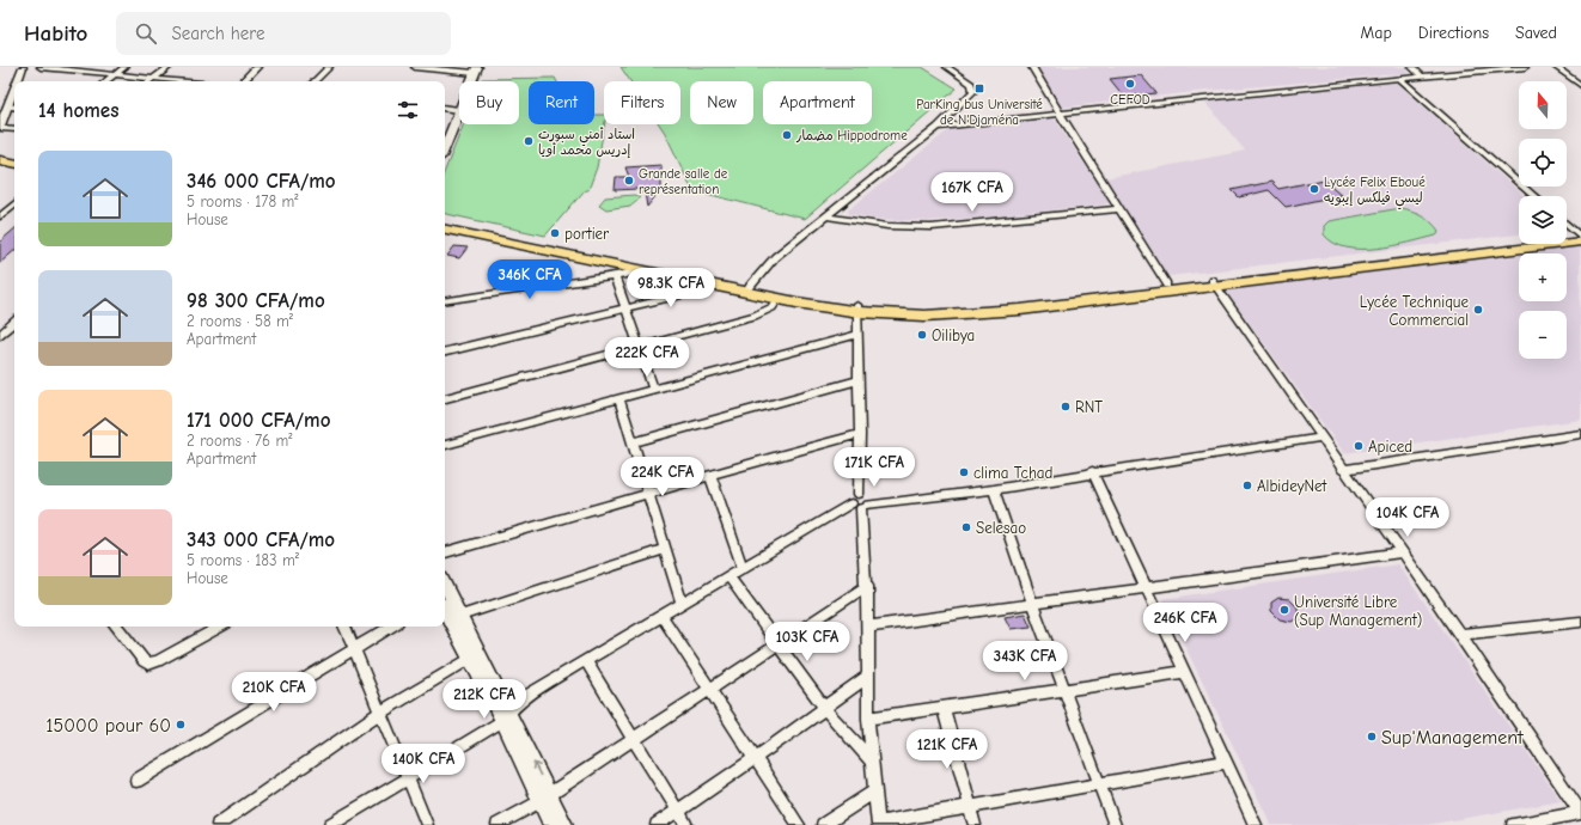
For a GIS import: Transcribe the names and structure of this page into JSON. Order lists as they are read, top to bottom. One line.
{"places":{"other":["CEFOD","مضمار Hippodrome","استاد أمني سبورت إدريس محمد أويا","Grande salle de représentation","Lycée Felix Eboué ليسي فيلكس إيبويه","portier","Lycée Technique Commercial","Oilibya","RNT","Apiced","clima Tchad","AlbideyNet","Selesao","Université Libre (Sup Management)","15000 pour 60","Sup'Management"],"transit":["ParKing bus Université de N'Djaména"]},"north":"top","page":{"header":"Habito","search":"Search here","nav":["Map","Directions","Saved"],"map_buttons":["+","−"],"chip":["Buy","Rent","Filters","New","Apartment"],"heading":"14 homes","list":[{"name":"346 000 CFA/mo","note":"5 rooms · 178 m² · House"},{"name":"98 300 CFA/mo","note":"2 rooms · 58 m² · Apartment"},{"name":"171 000 CFA/mo","note":"2 rooms · 76 m² · Apartment"},{"name":"343 000 CFA/mo","note":"5 rooms · 183 m² · House"}],"price":["167K CFA","346K CFA","98.3K CFA","222K CFA","171K CFA","224K CFA","104K CFA","246K CFA","103K CFA","343K CFA","210K CFA","212K CFA","121K CFA","140K CFA"]}}
